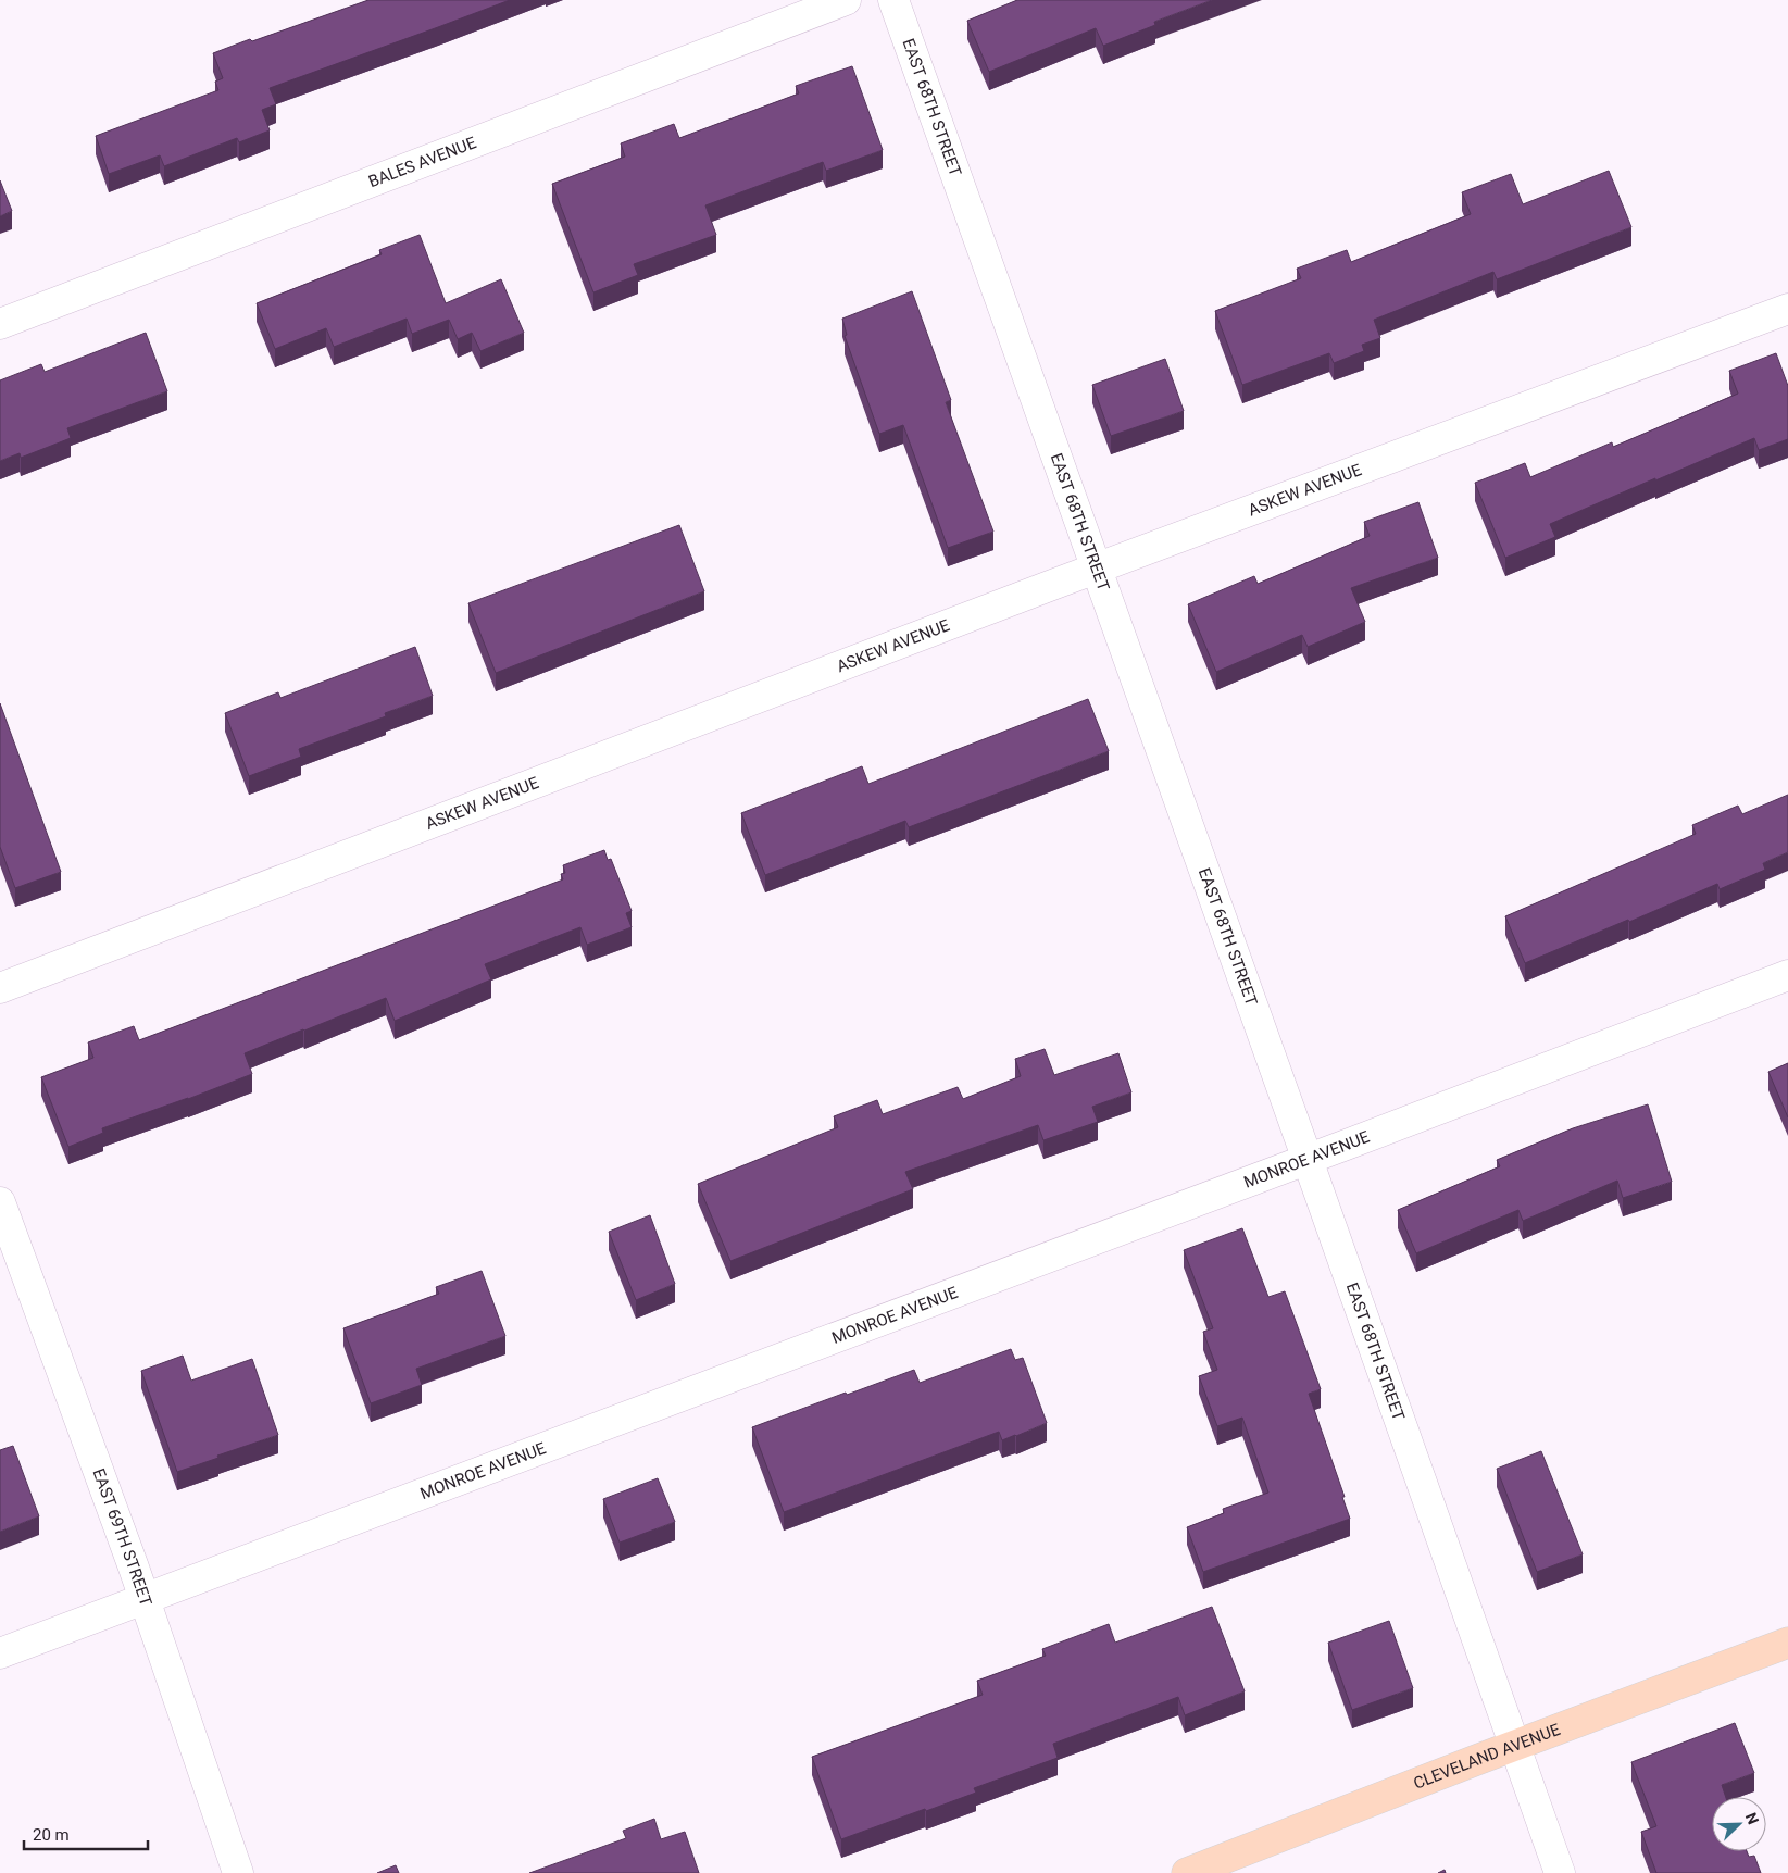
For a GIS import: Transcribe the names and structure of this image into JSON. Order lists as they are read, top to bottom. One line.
{"streets":{"main road":["CLEVELAND AVENUE"],"street":["EAST 68TH STREET","BALES AVENUE","ASKEW AVENUE","MONROE AVENUE","EAST 69TH STREET"]},"crossings":[["EAST 68TH STREET","ASKEW AVENUE"],["EAST 68TH STREET","MONROE AVENUE"],["EAST 68TH STREET","CLEVELAND AVENUE"],["MONROE AVENUE","EAST 69TH STREET"]],"scale_bar":"20 m","north":"top right"}
